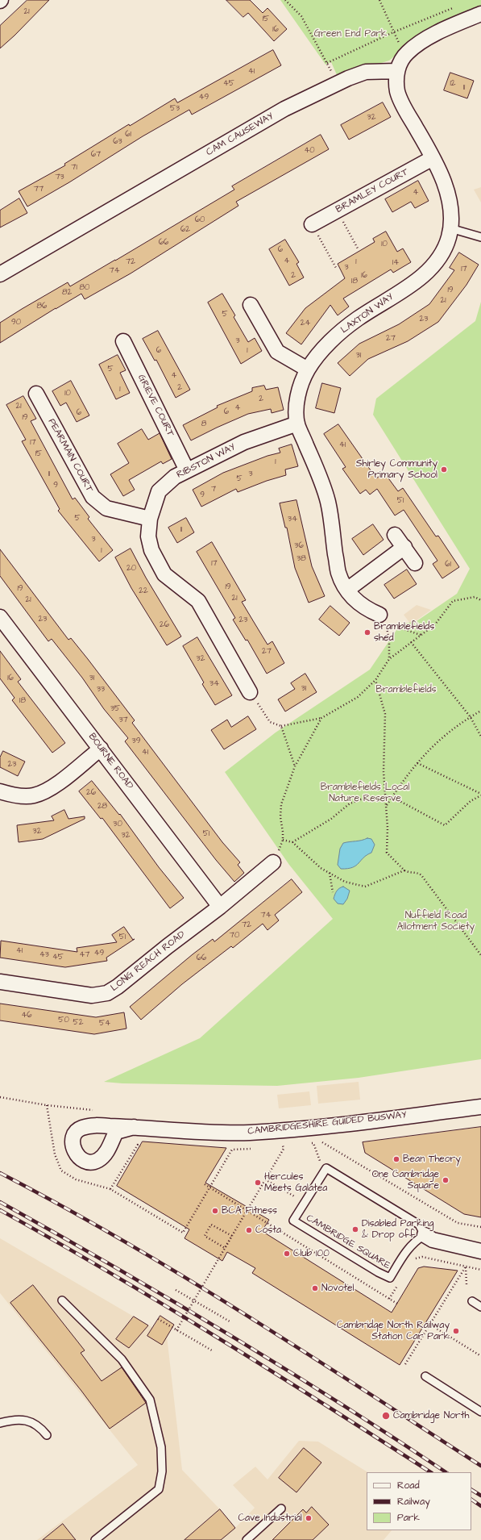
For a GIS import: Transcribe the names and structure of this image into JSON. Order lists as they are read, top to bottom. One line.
{"streets":{"street":["CAM CAUSEWAY","BRAMLEY COURT","LAXTON WAY","GRIEVE COURT","PEARMAIN COURT","RIBSTON WAY","BOURNE ROAD","LONG REACH ROAD","CAMBRIDGESHIRE GUIDED BUSWAY"],"lane":["CAMBRIDGE SQUARE"]},"crossings":[["CAM CAUSEWAY","LAXTON WAY"],["BRAMLEY COURT","LAXTON WAY"],["LAXTON WAY","RIBSTON WAY"],["GRIEVE COURT","RIBSTON WAY"],["PEARMAIN COURT","RIBSTON WAY"],["BOURNE ROAD","LONG REACH ROAD"]],"parks":["Green End Park","Bramblefields","Bramblefields Local Nature Reserve","Nuffield Road Allotment Society"],"places":["Shirley Community Primary School","Bramblefields shed","Bean Theory","One Cambridge Square","Hercules Meets Galatea","BCA Fitness","Disabled Parking & Drop off","Costa","Club 100","Novotel","Cambridge North Railway Station Car Park","Cambridge North","Cave Industrial"],"house_numbers":["21","15","16","41","45","12","11","49","53","32","61","63","40","67","71","73","77","4","60","62","66","10","6","4","72","1","14","3","17","74","2","16","18","80","19","82","21","86","5","23","90","24","27","3","6","1","31","5","4","2","1","10","2","21","4","6","6","19","8","17","41","15","1","11","3","5","9","7","9","51","5","34","11","3","36","1","38","17","61","20","19","19","22","21","21","23","23","26","27","32","16","31","34","31","33","18","35","37","39","41","23","26","28","30","32","51","32","74","72","70","51","41","49","43","47","45","66","46","50","52","54"],"legend":["Road","Railway","Park"]}
